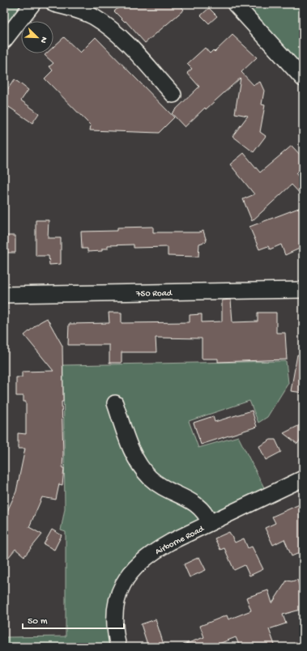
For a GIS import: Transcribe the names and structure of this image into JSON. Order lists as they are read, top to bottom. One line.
{"streets":{"street":["750 Road","Airborne Road"]},"scale_bar":"50 m","north":"bottom right"}
